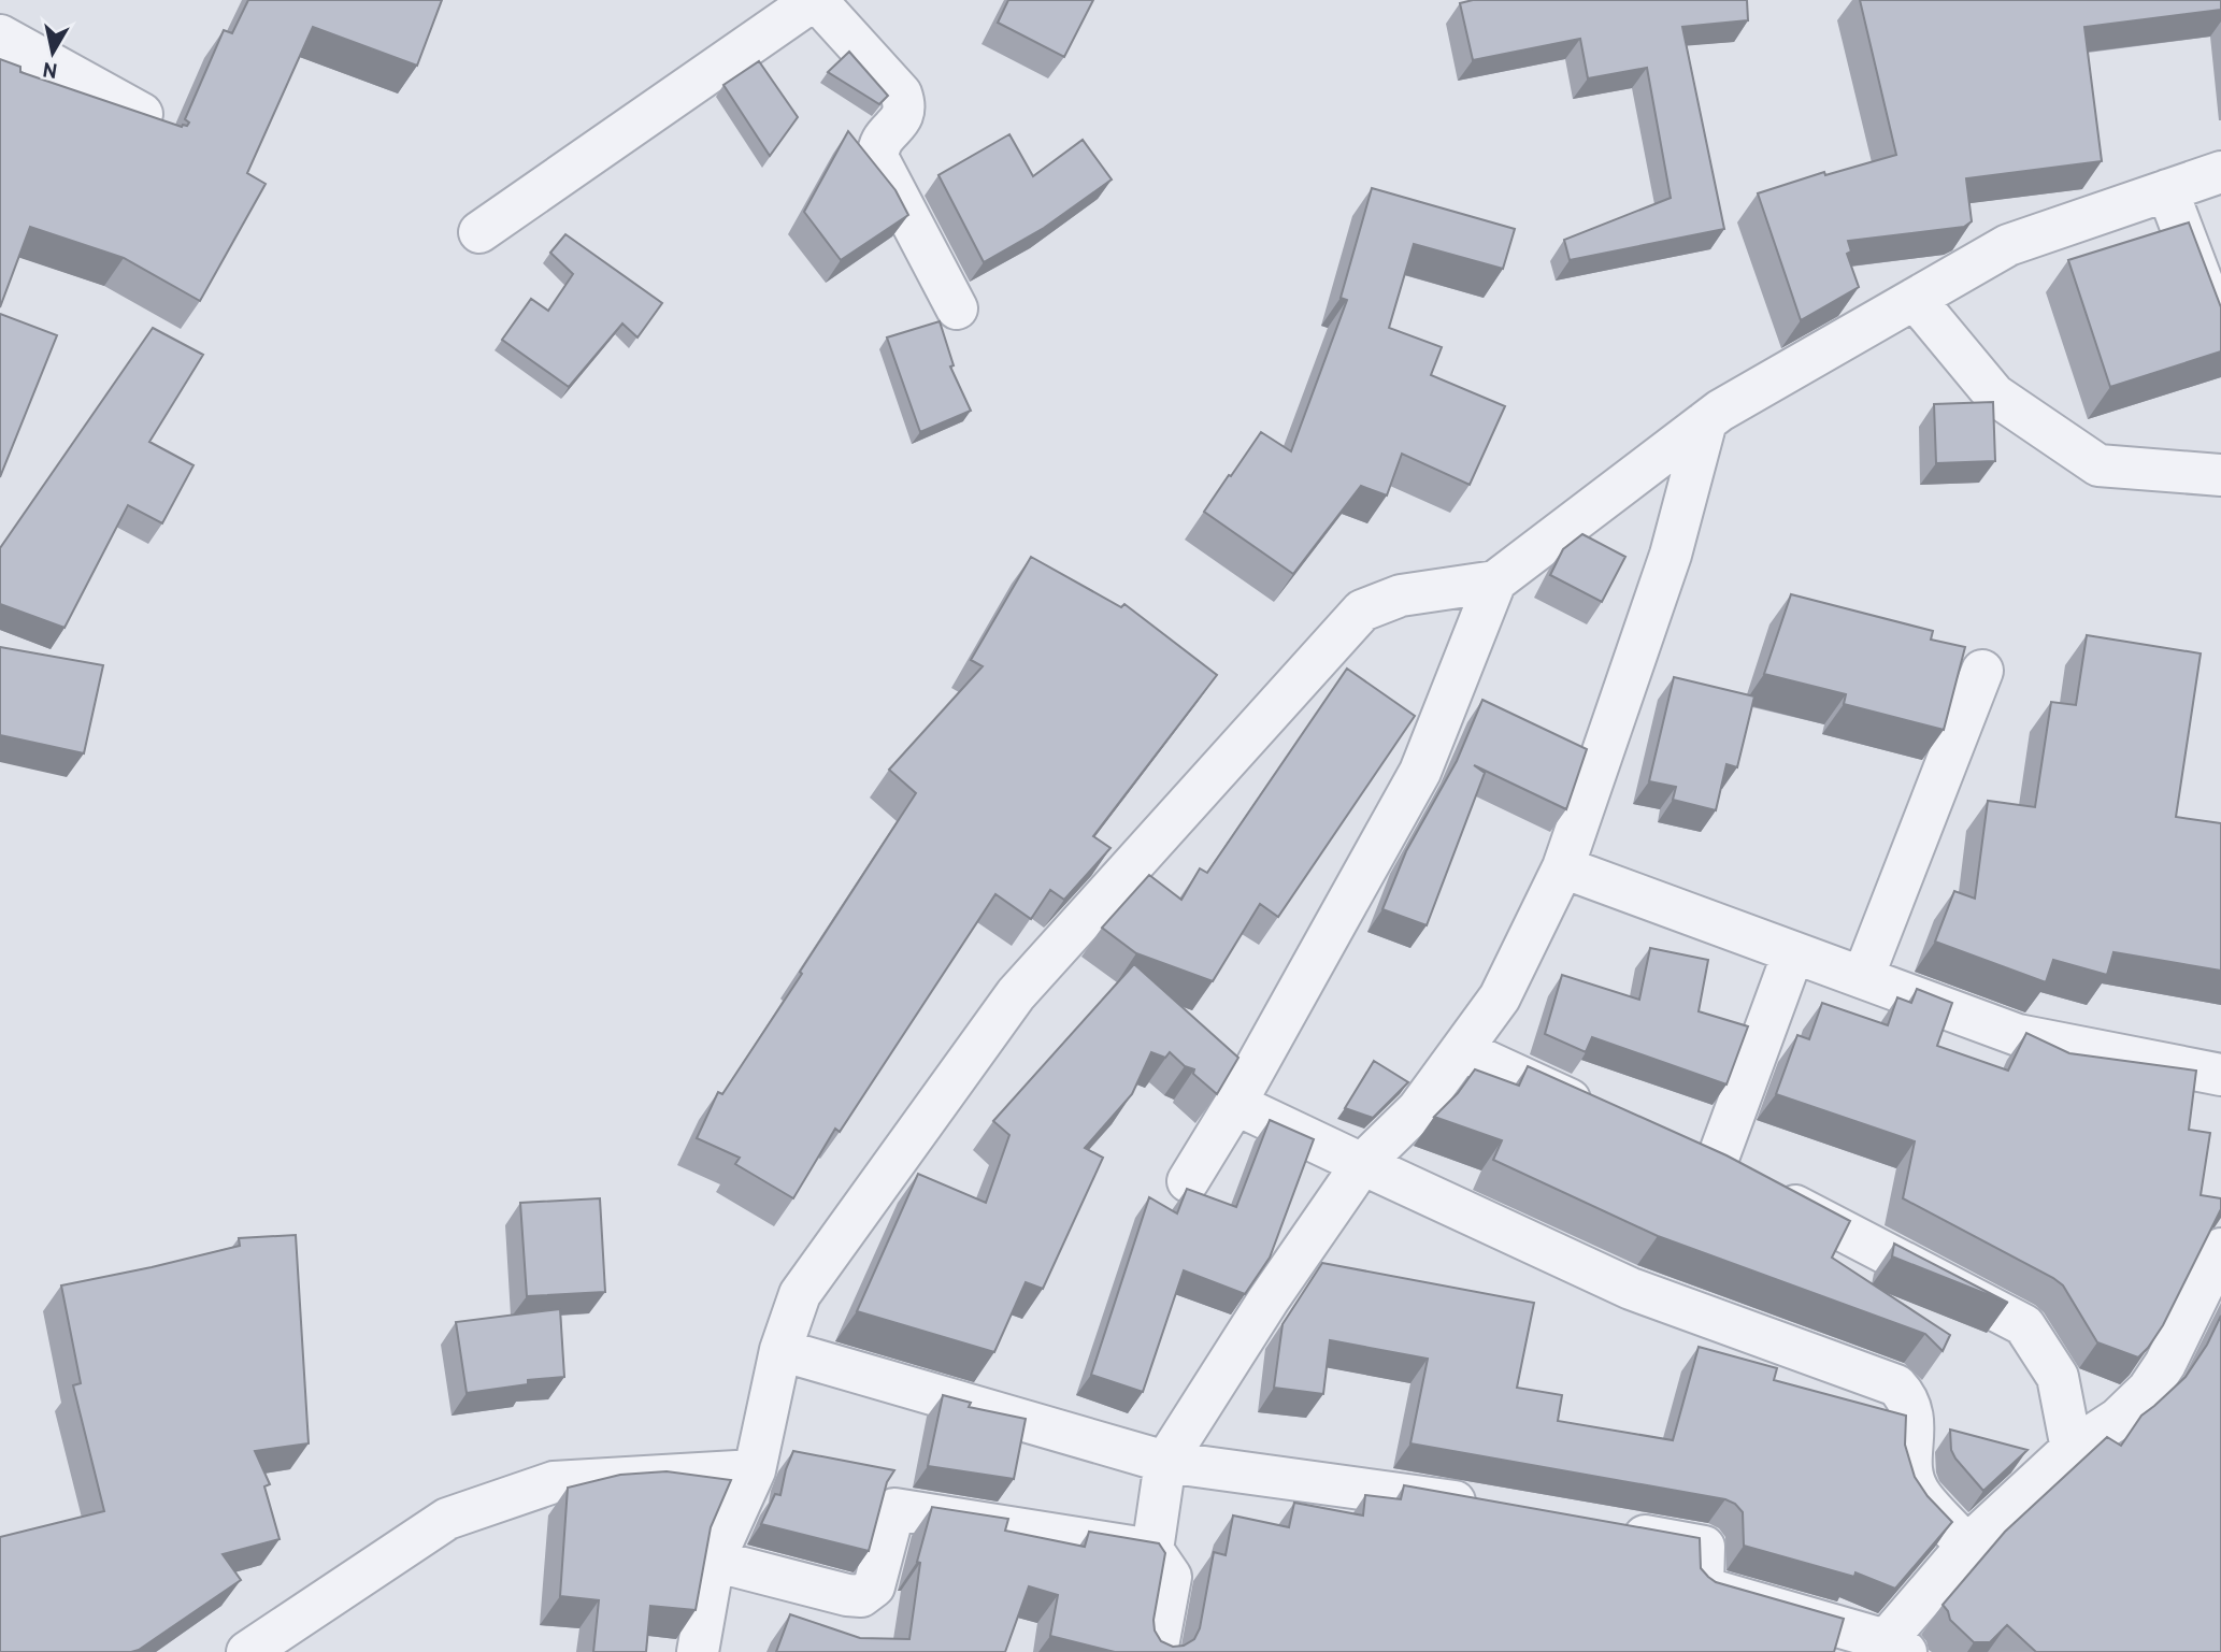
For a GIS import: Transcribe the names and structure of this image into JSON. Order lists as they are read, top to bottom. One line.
{"north":"bottom"}
